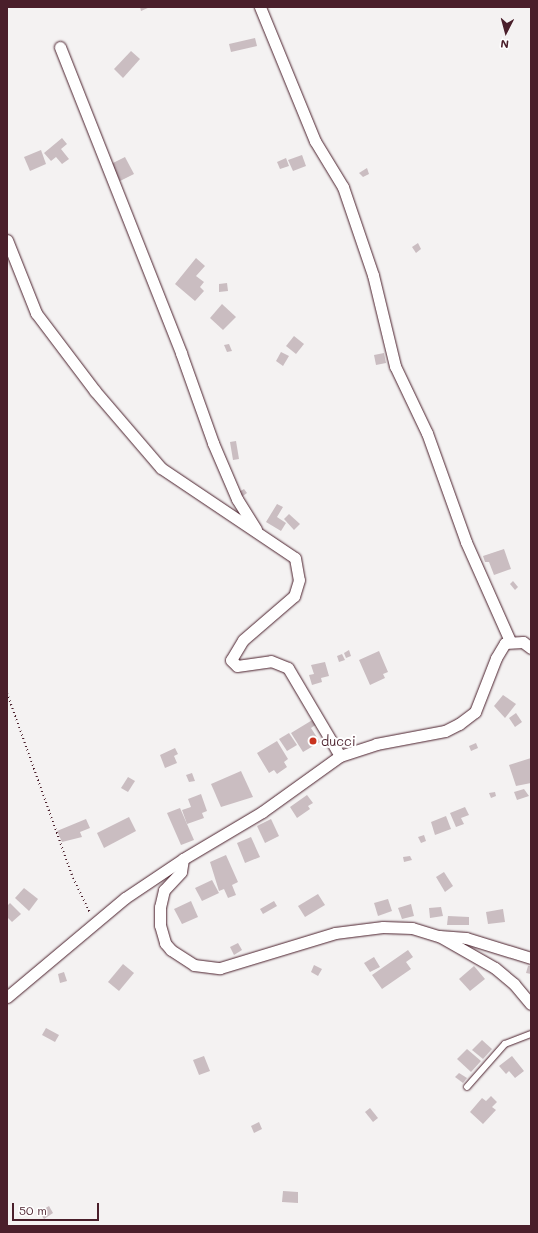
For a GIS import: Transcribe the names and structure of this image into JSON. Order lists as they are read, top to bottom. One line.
{"places":["ducci"],"scale_bar":"50 m","north":"bottom"}
